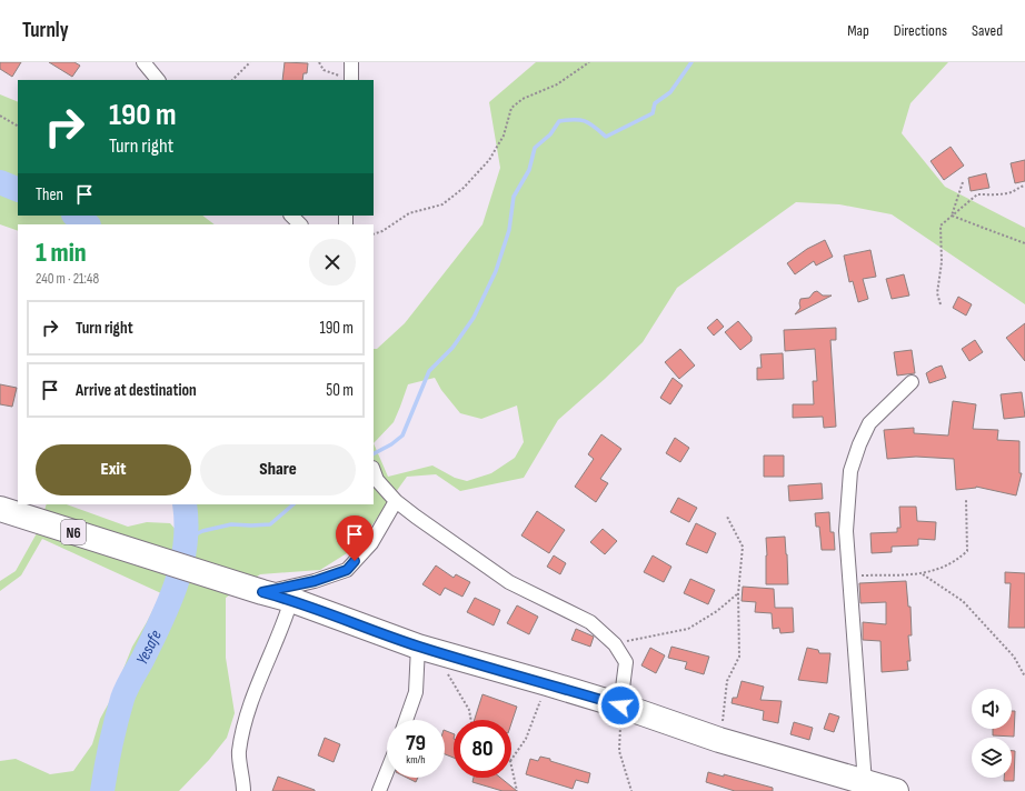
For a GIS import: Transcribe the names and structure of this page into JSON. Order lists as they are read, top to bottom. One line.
{"streets":{"highway":["N6"]},"water":["Yesafe"],"page":{"header":"Turnly","nav":["Map","Directions","Saved"],"turn":["190 m","Turn right"],"then":"Then","heading":["1 min","240 m · 21:48"],"list":[{"name":"Turn right","value":"190 m"},{"name":"Arrive at destination","value":"50 m"}],"buttons":["Exit","Share"],"speed":"79 km/h","limit":"80"}}
